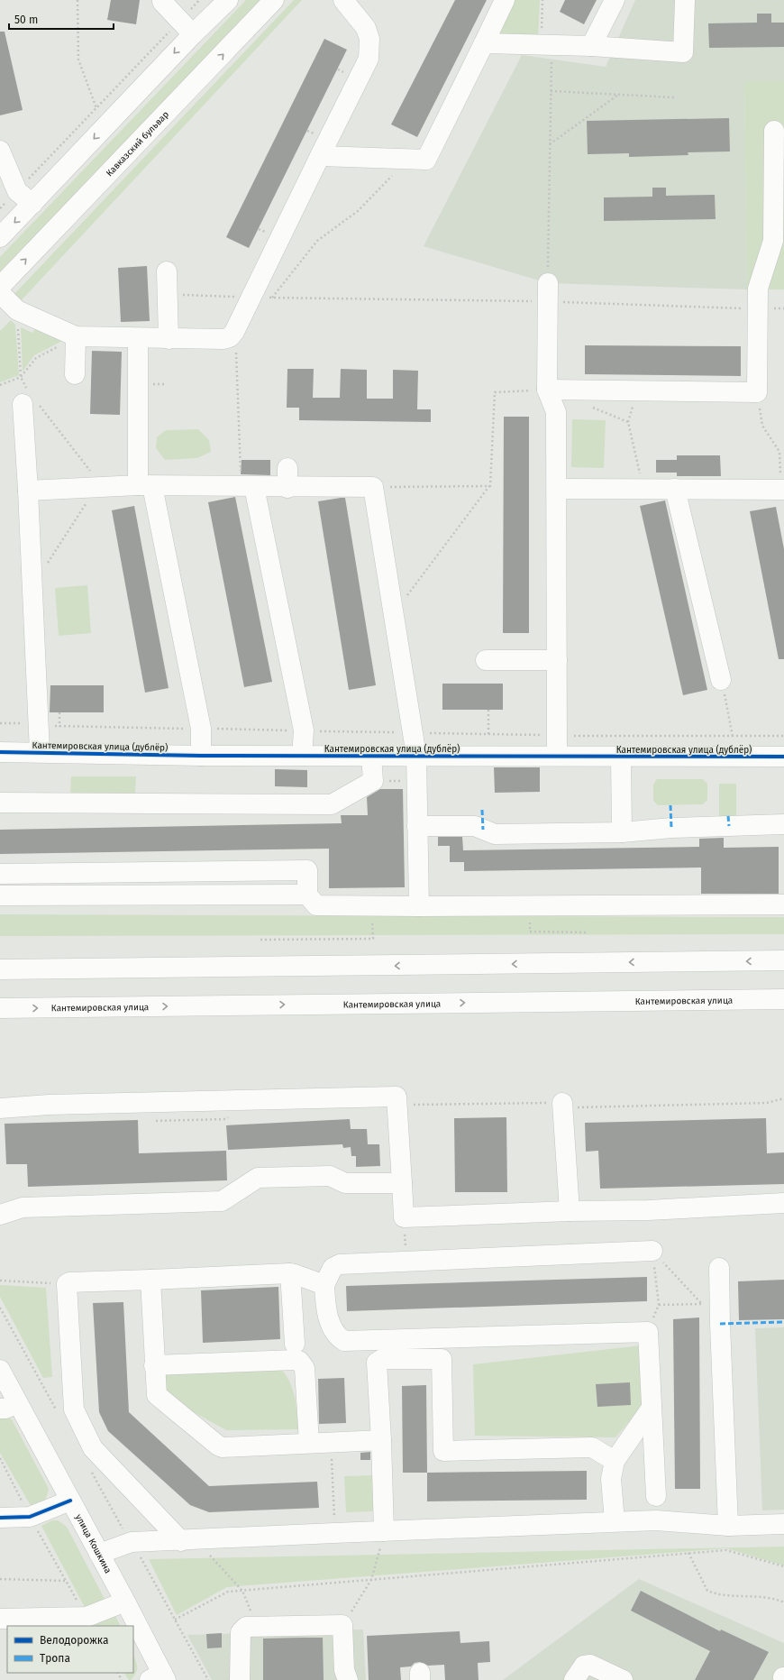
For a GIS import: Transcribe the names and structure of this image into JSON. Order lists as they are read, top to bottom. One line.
{"streets":{"main road":["Кавказский бульвар","Кантемировская улица (дублёр)","Кантемировская улица","улица Кошкина"]},"legend":["Велодорожка","Тропа"],"scale_bar":"50 m"}
